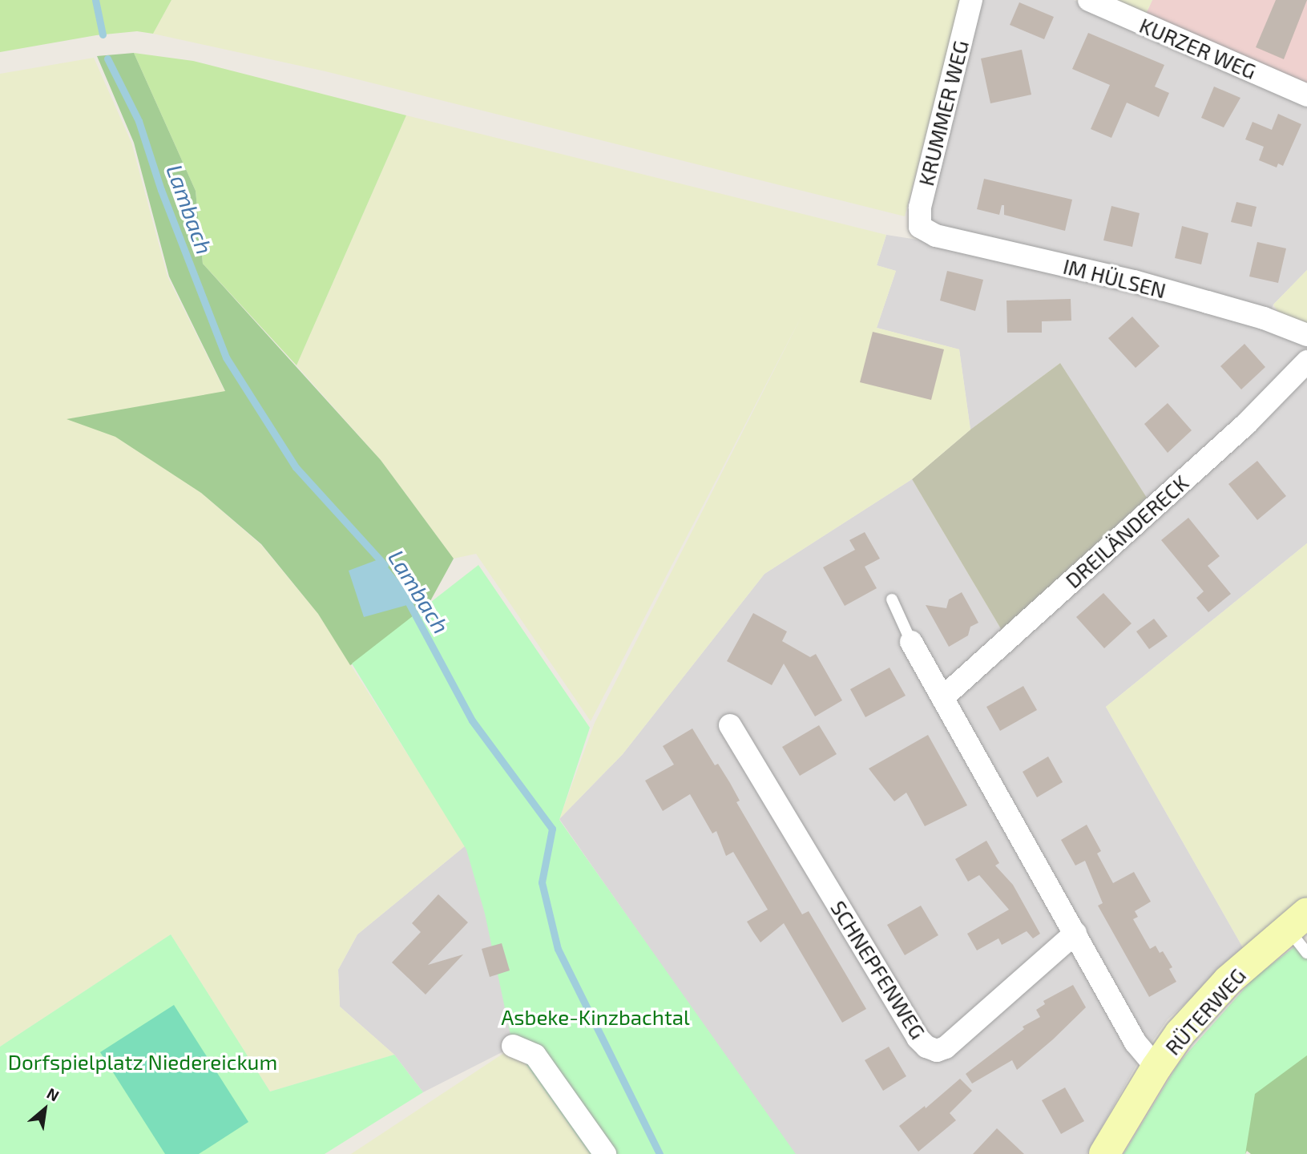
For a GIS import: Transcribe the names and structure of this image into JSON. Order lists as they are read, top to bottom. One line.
{"streets":{"street":["KURZER WEG","KRUMMER WEG","IM HÜLSEN","DREILÄNDERECK","SCHNEPFENWEG","RÜTERWEG"]},"crossings":[["KRUMMER WEG","IM HÜLSEN"]],"water":["Lambach"],"parks":["Asbeke-Kinzbachtal","Dorfspielplatz Niedereickum"],"north":"top right"}
